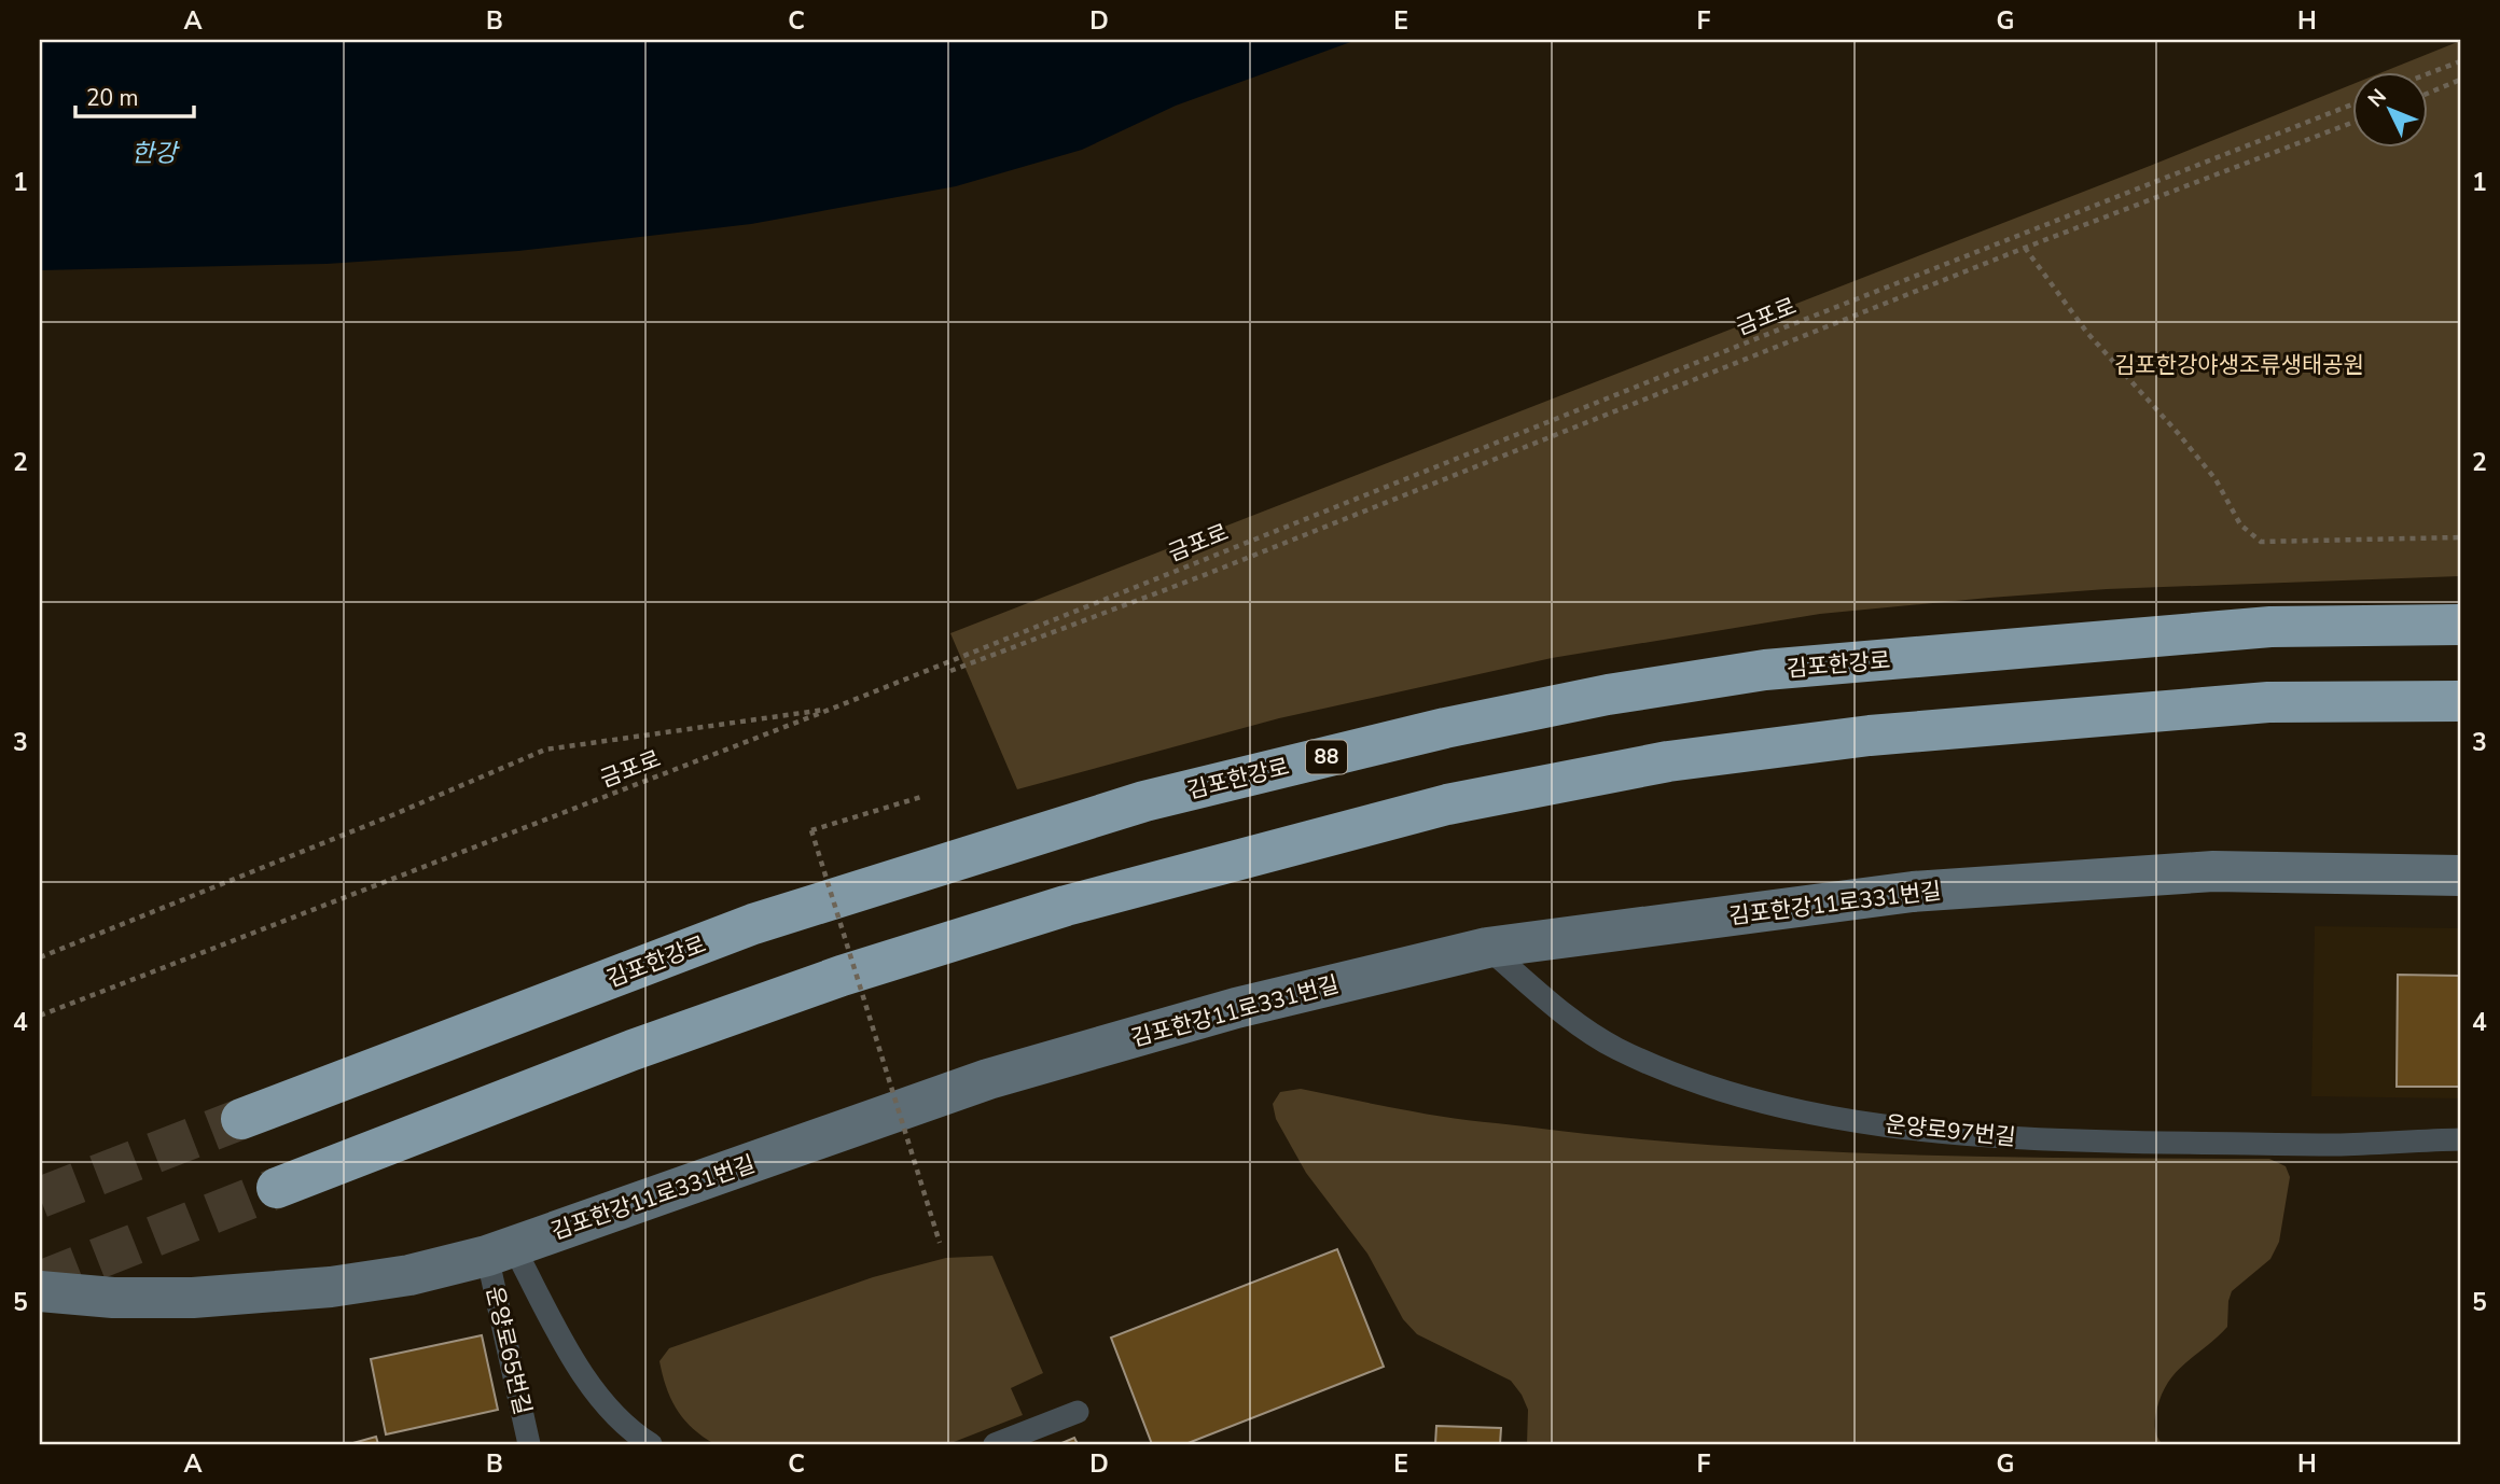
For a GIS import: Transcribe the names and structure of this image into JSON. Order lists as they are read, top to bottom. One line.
{"streets":{"highway":["김포한강로","88"],"main road":["김포한강11로331번길"],"lane":["운양로97번길","운양로65번길"],"path":["금포로"]},"crossings":[["김포한강11로331번길","운양로97번길"],["김포한강11로331번길","운양로65번길"]],"water":["한강"],"parks":["김포한강야생조류생태공원"],"scale_bar":"20 m","north":"top left","grid":{"columns":["A","B","C","D","E","F","G","H"],"rows":["1","2","3","4","5"]}}
